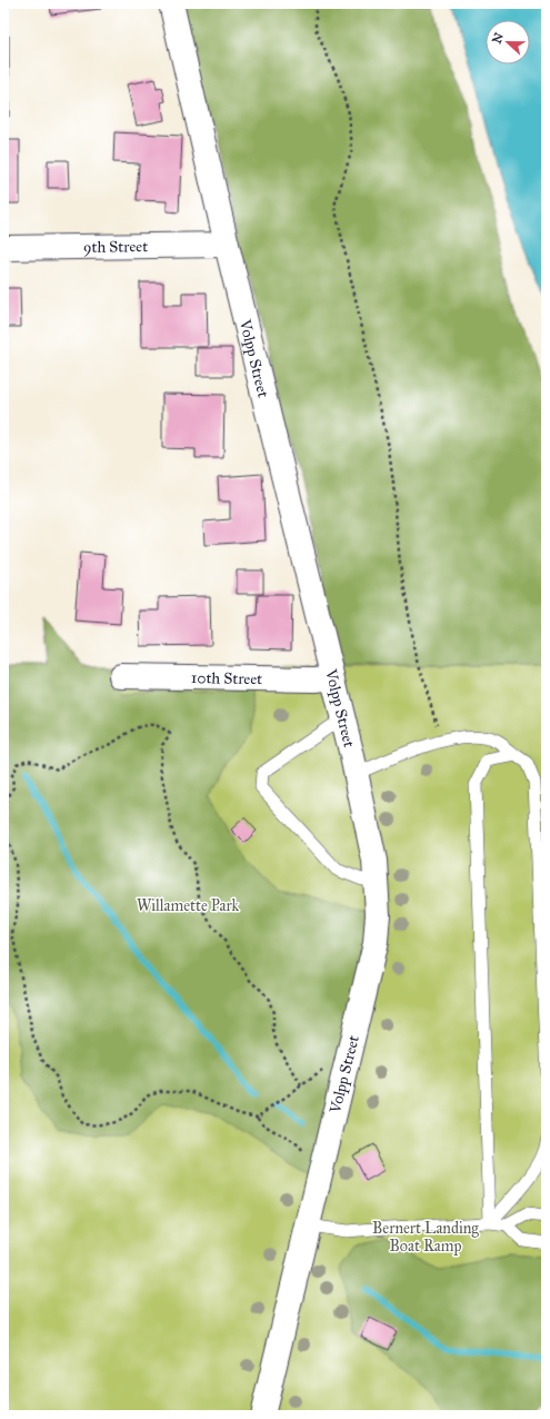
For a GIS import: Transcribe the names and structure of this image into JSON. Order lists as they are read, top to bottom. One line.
{"streets":{"street":["9th Street","Volpp Street","10th Street"]},"crossings":[["9th Street","Volpp Street"],["Volpp Street","10th Street"]],"parks":["Willamette Park","Bernert Landing Boat Ramp"],"north":"left"}
